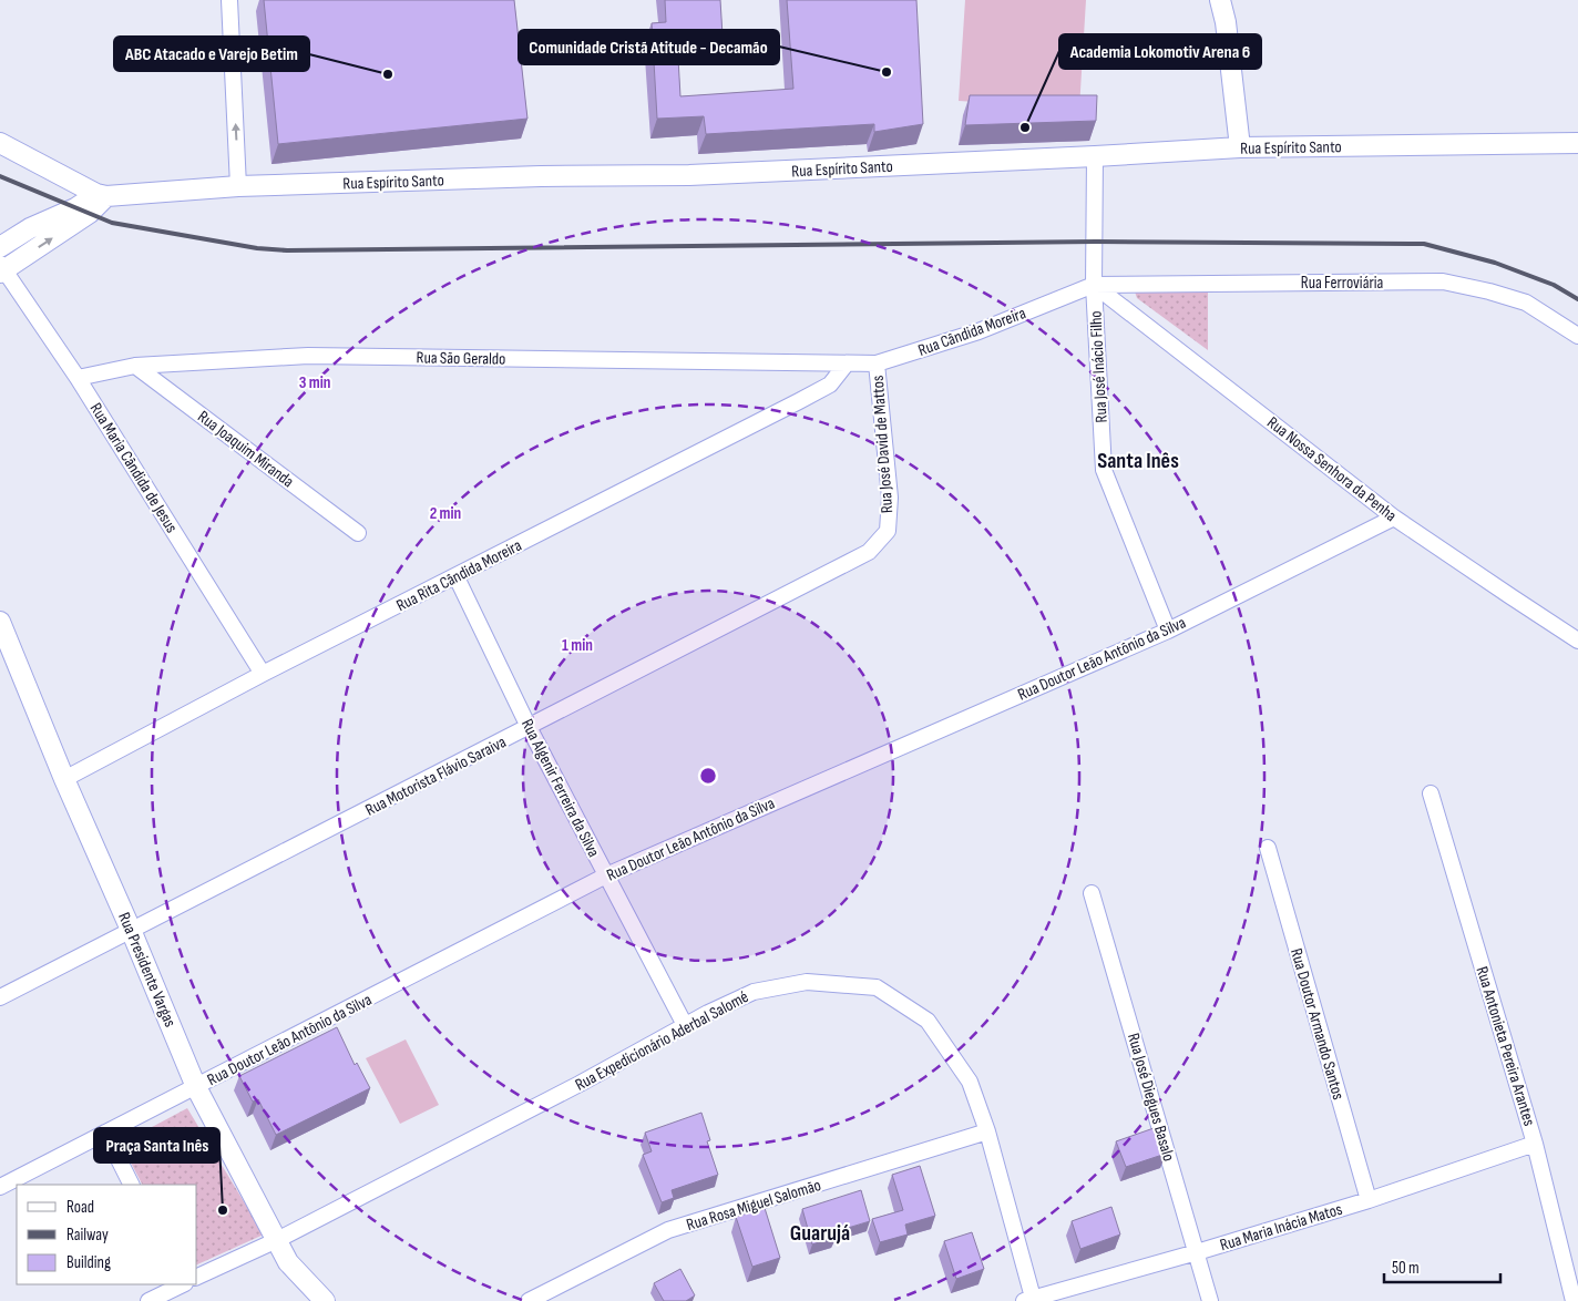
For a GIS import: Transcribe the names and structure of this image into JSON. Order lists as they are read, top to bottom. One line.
{"streets":{"street":["Rua Espírito Santo","Rua Ferroviária","Rua Cândida Moreira","Rua São Geraldo","Rua José Inácio Filho","Rua José David de Mattos","Rua Joaquim Miranda","Rua Maria Cândida de Jesus","Rua Nossa Senhora da Penha","Rua Rita Cândida Moreira","Rua Doutor Leão Antônio da Silva","Rua Motorista Flávio Saraiva","Rua Algenir Ferreira da Silva","Rua Presidente Vargas","Rua Doutor Armando Santos","Rua Expedicionário Aderbal Salomé","Rua Antonieta Pereira Arantes","Rua José Diegues Basalo","Rua Rosa Miguel Salomão","Rua Maria Inácia Matos"]},"crossings":[["Rua Espírito Santo","Rua José Inácio Filho"],["Rua Ferroviária","Rua Cândida Moreira"],["Rua Ferroviária","Rua José Inácio Filho"],["Rua Ferroviária","Rua Nossa Senhora da Penha"],["Rua Cândida Moreira","Rua São Geraldo"],["Rua Cândida Moreira","Rua José Inácio Filho"],["Rua Cândida Moreira","Rua José David de Mattos"],["Rua Cândida Moreira","Rua Nossa Senhora da Penha"],["Rua Cândida Moreira","Rua Rita Cândida Moreira"],["Rua São Geraldo","Rua Joaquim Miranda"],["Rua São Geraldo","Rua Maria Cândida de Jesus"],["Rua São Geraldo","Rua Rita Cândida Moreira"],["Rua José Inácio Filho","Rua Nossa Senhora da Penha"],["Rua José Inácio Filho","Rua Doutor Leão Antônio da Silva"],["Rua José David de Mattos","Rua Motorista Flávio Saraiva"],["Rua Maria Cândida de Jesus","Rua Rita Cândida Moreira"],["Rua Nossa Senhora da Penha","Rua Doutor Leão Antônio da Silva"],["Rua Rita Cândida Moreira","Rua Algenir Ferreira da Silva"],["Rua Rita Cândida Moreira","Rua Presidente Vargas"],["Rua Doutor Leão Antônio da Silva","Rua Algenir Ferreira da Silva"],["Rua Doutor Leão Antônio da Silva","Rua Presidente Vargas"],["Rua Motorista Flávio Saraiva","Rua Algenir Ferreira da Silva"],["Rua Motorista Flávio Saraiva","Rua Presidente Vargas"],["Rua Algenir Ferreira da Silva","Rua Expedicionário Aderbal Salomé"],["Rua Presidente Vargas","Rua Expedicionário Aderbal Salomé"],["Rua Doutor Armando Santos","Rua Maria Inácia Matos"],["Rua Expedicionário Aderbal Salomé","Rua Rosa Miguel Salomão"],["Rua Expedicionário Aderbal Salomé","Rua Maria Inácia Matos"],["Rua Antonieta Pereira Arantes","Rua Maria Inácia Matos"],["Rua José Diegues Basalo","Rua Maria Inácia Matos"]],"districts":["Santa Inês","Guarujá"],"places":["Comunidade Cristã Atitude - Decamão","ABC Atacado e Varejo Betim","Academia Lokomotiv Arena 6","Praça Santa Inês"],"legend":["Road","Railway","Building"],"scale_bar":"50 m","rings":["3 min","2 min","1 min"]}
